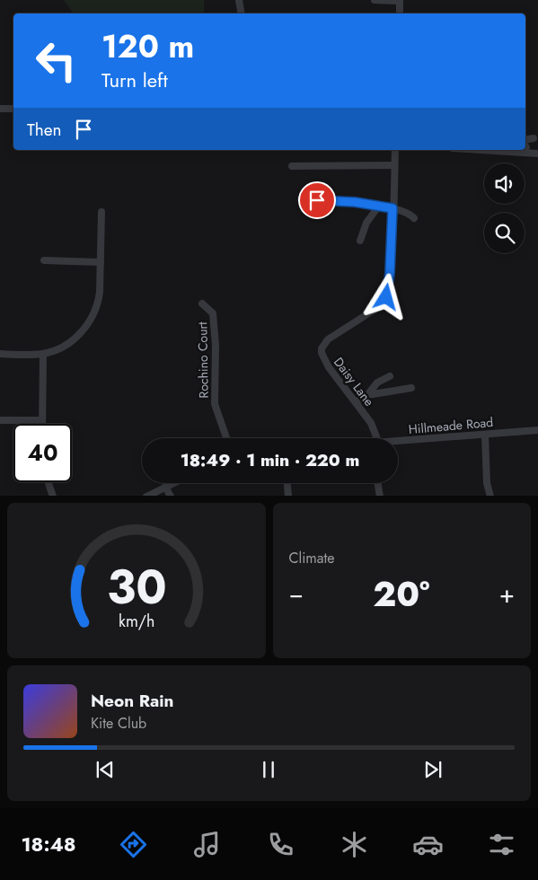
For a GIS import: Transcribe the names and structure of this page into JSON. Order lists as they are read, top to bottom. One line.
{"streets":{"street":["Rochino Court","Daisy Lane","Hillmeade Road"]},"page":{"turn":["120 m","Turn left"],"then":"Then","limit":"40","trip":"18:49 · 1 min · 220 m","tile":"Climate","heat":["−","20°","+"],"song":["Neon Rain","Kite Club"],"tabs":"18:48","gauge":["30","km/h"]}}
